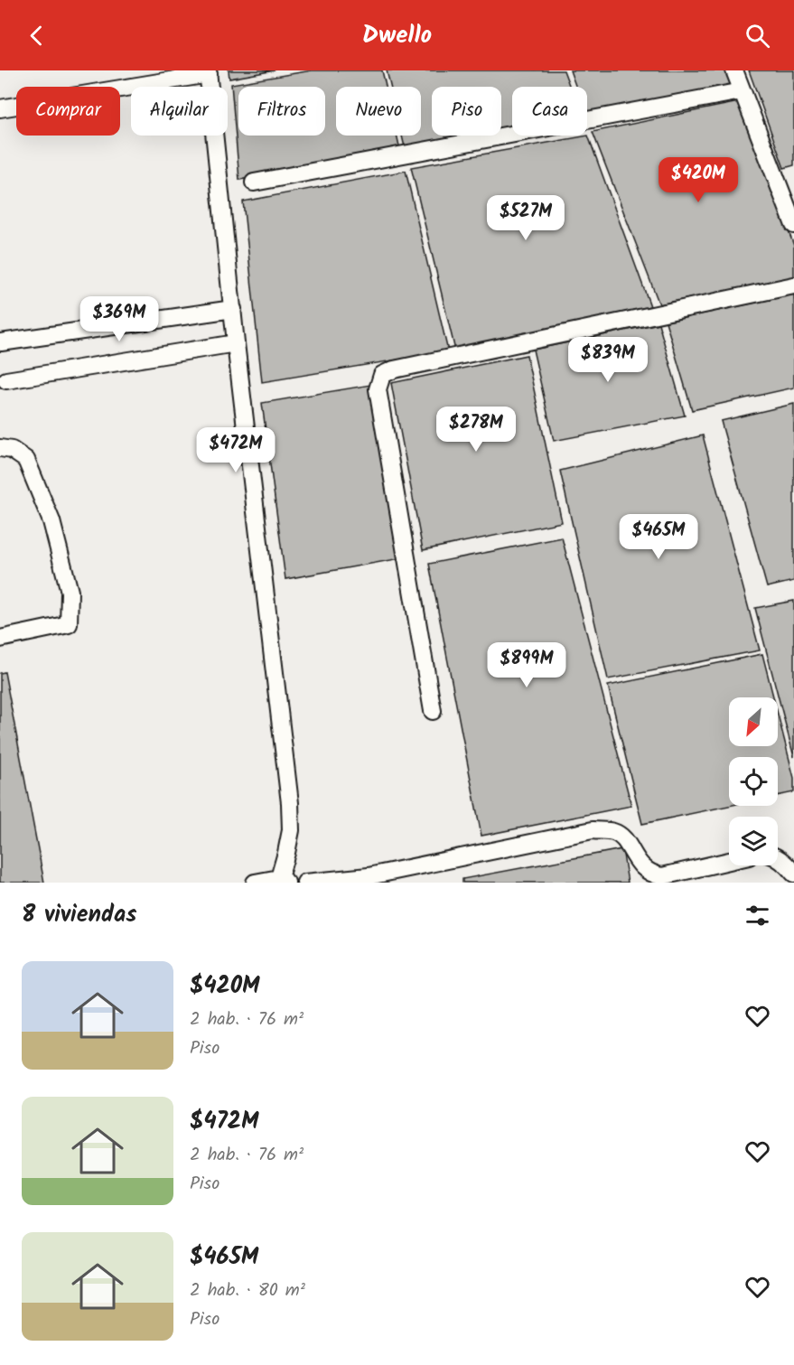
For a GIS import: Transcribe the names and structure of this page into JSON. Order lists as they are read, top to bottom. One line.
{"north":"bottom left","page":{"header":"Dwello","chip":["Comprar","Alquilar","Filtros","Nuevo","Piso","Casa"],"price":["$420M","$527M","$369M","$839M","$278M","$472M","$465M","$899M"],"heading":"8 viviendas","list":[{"name":"$420M","note":"2 hab. · 76 m² · Piso"},{"name":"$472M","note":"2 hab. · 76 m² · Piso"},{"name":"$465M","note":"2 hab. · 80 m² · Piso"}]}}
